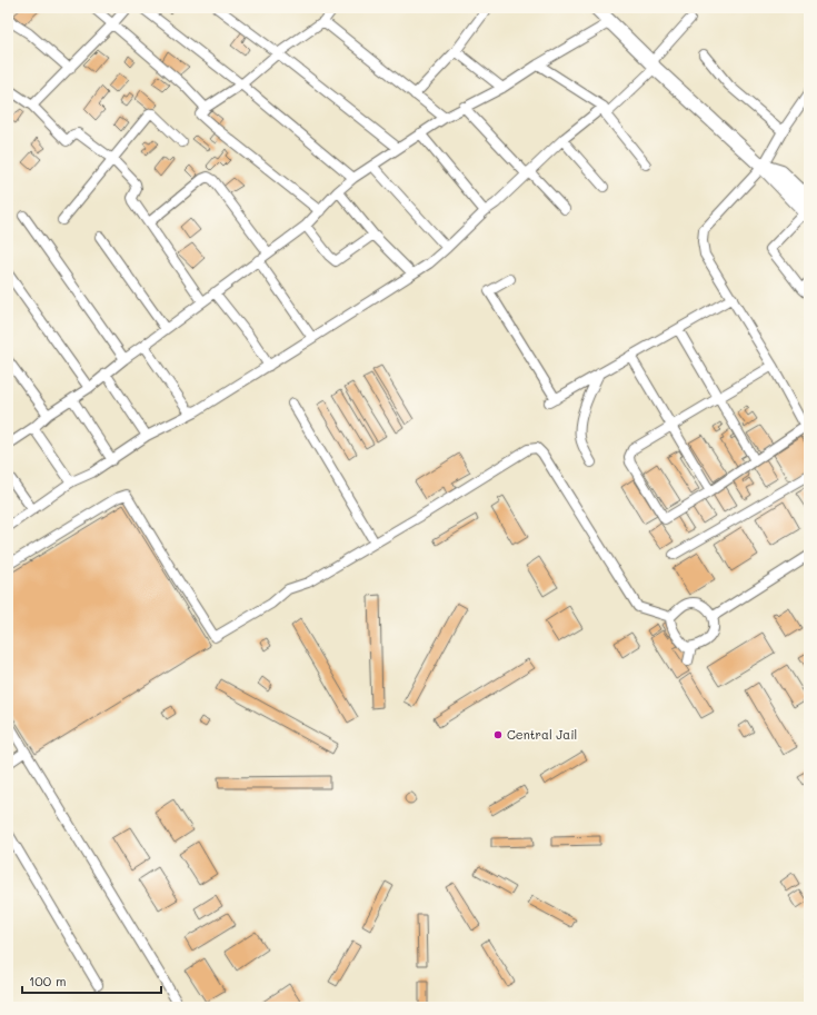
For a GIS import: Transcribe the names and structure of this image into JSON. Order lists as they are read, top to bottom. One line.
{"places":["Central Jail"],"scale_bar":"100 m"}
